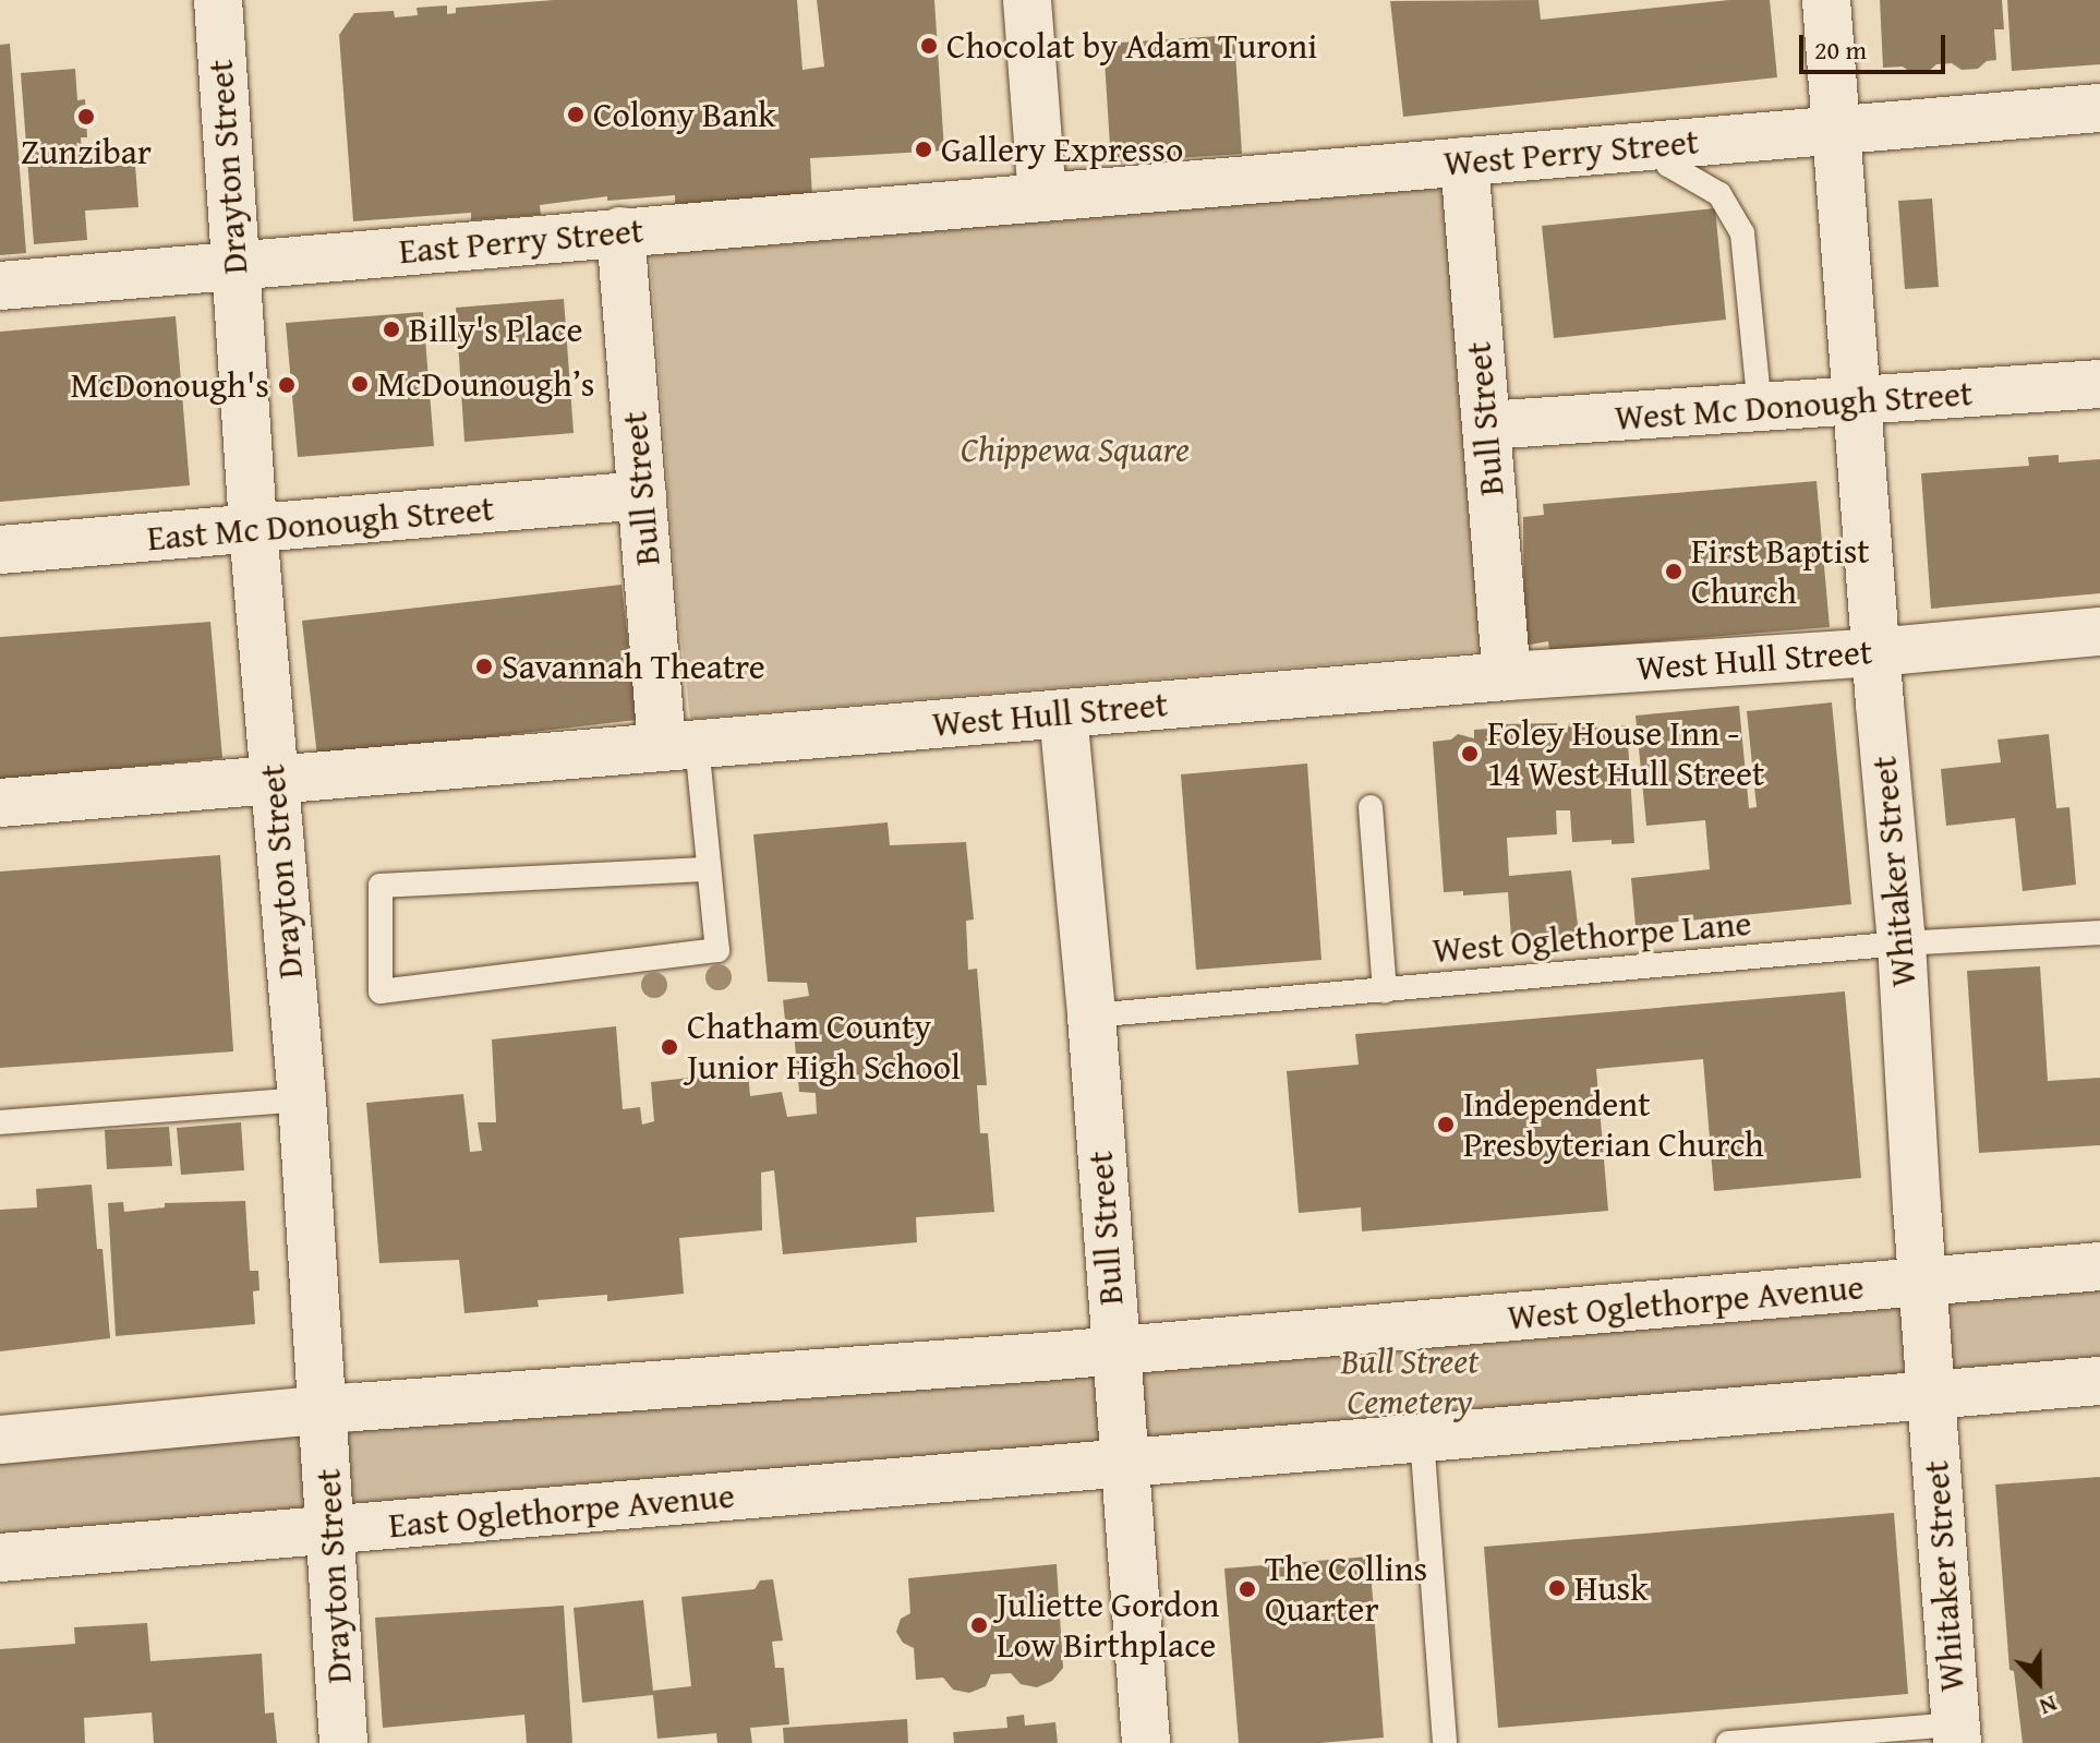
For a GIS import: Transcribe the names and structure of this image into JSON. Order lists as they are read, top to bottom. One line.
{"streets":{"street":["West Perry Street","Drayton Street","East Perry Street","West Mc Donough Street","Bull Street","East Mc Donough Street","West Hull Street","Whitaker Street","West Oglethorpe Avenue","East Oglethorpe Avenue"],"lane":["West Oglethorpe Lane"]},"crossings":[["West Perry Street","East Perry Street"],["West Perry Street","Bull Street"],["West Perry Street","Whitaker Street"],["Drayton Street","East Perry Street"],["Drayton Street","East Mc Donough Street"],["Drayton Street","West Hull Street"],["Drayton Street","East Oglethorpe Avenue"],["East Perry Street","Bull Street"],["West Mc Donough Street","Bull Street"],["West Mc Donough Street","Whitaker Street"],["Bull Street","East Mc Donough Street"],["Bull Street","West Hull Street"],["Bull Street","West Oglethorpe Lane"],["Bull Street","West Oglethorpe Avenue"],["Bull Street","East Oglethorpe Avenue"],["West Hull Street","Whitaker Street"],["Whitaker Street","West Oglethorpe Lane"],["Whitaker Street","West Oglethorpe Avenue"]],"parks":["Chippewa Square","Bull Street Cemetery"],"places":["Chocolat by Adam Turoni","Colony Bank","Zunzibar","Gallery Expresso","Billy's Place","McDounough’s","McDonough's","First Baptist Church","Savannah Theatre","Foley House Inn - 14 West Hull Street","Chatham County Junior High School","Independent Presbyterian Church","Husk","The Collins Quarter","Juliette Gordon Low Birthplace"],"scale_bar":"20 m","north":"bottom"}
